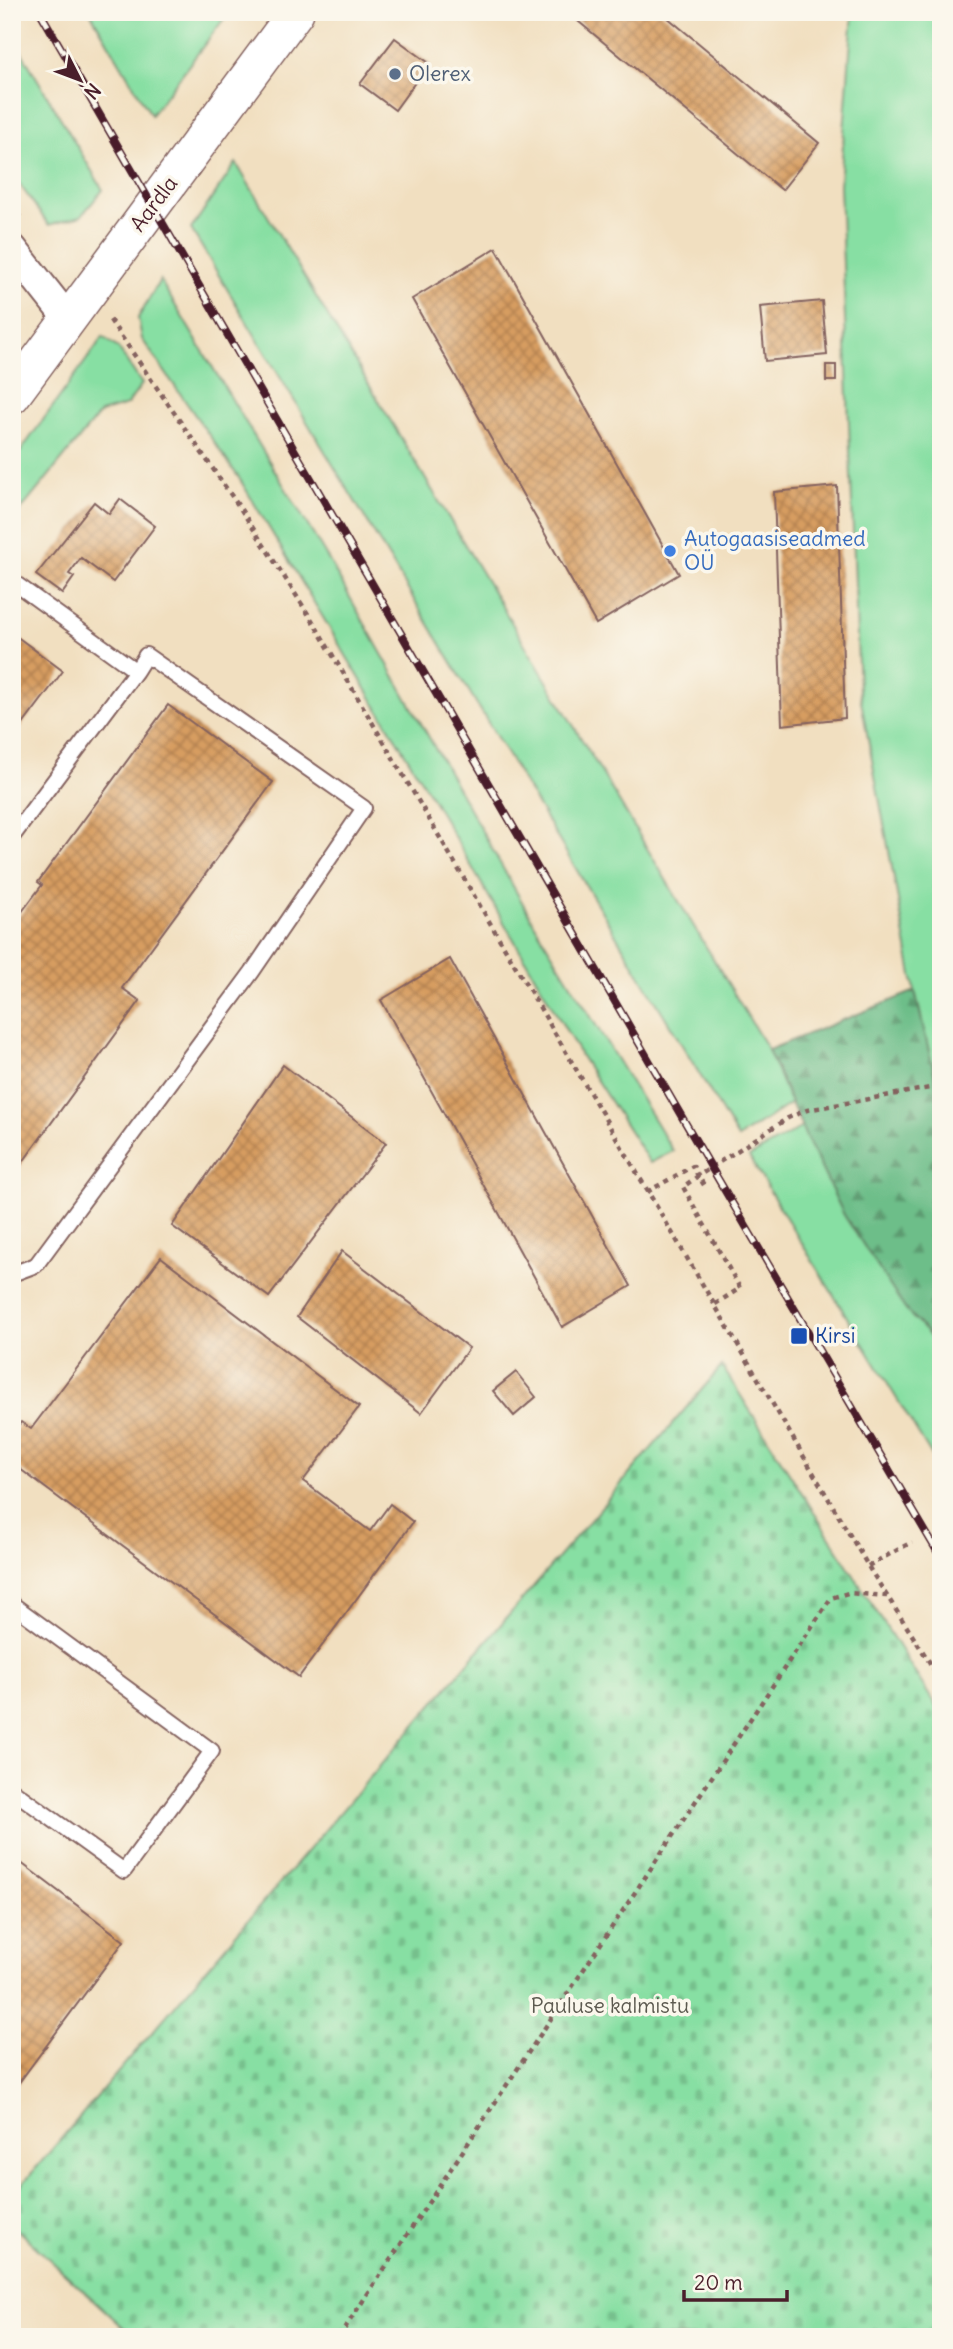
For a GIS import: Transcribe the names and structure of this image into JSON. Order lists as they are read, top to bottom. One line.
{"streets":{"street":["Aardla"]},"parks":["Pauluse kalmistu"],"places":{"other":["Olerex","Autogaasiseadmed OÜ"],"transit":["Kirsi"]},"scale_bar":"20 m","north":"bottom right"}
